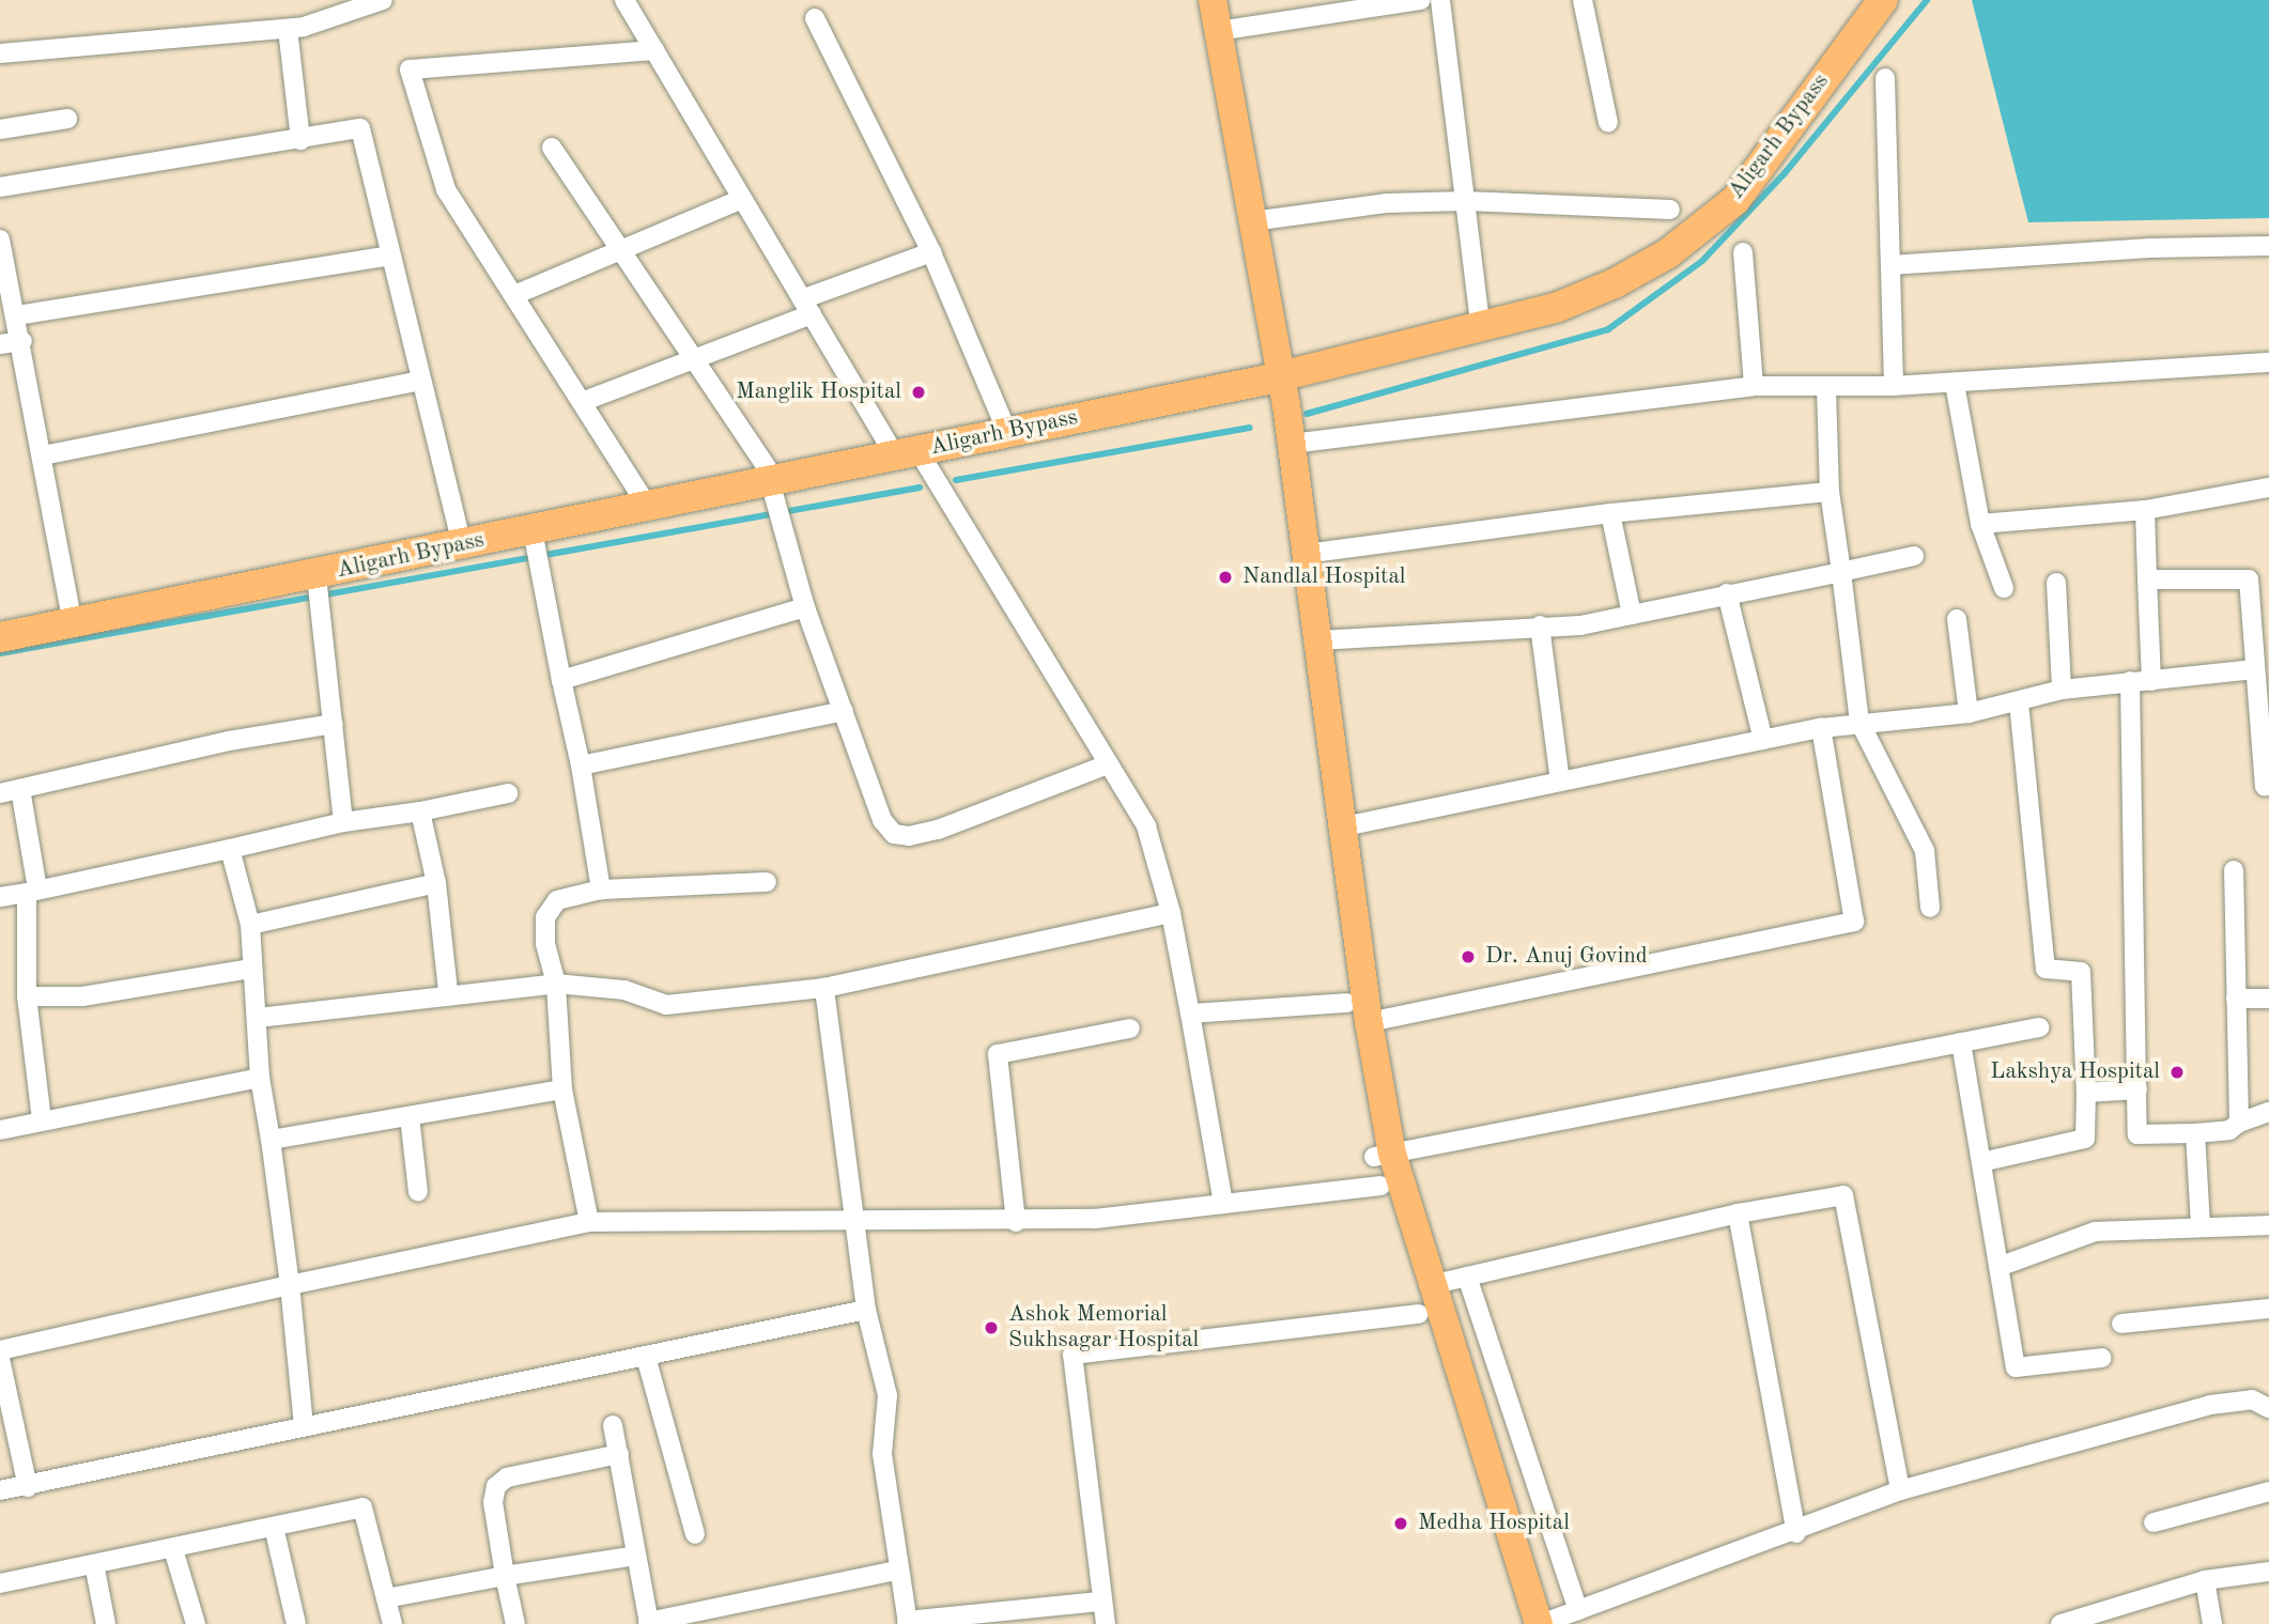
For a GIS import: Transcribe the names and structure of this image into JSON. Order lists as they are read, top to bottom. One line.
{"streets":{"highway":["Aligarh Bypass"]},"places":["Manglik Hospital","Nandlal Hospital","Dr. Anuj Govind","Lakshya Hospital","Ashok Memorial Sukhsagar Hospital","Medha Hospital"]}
